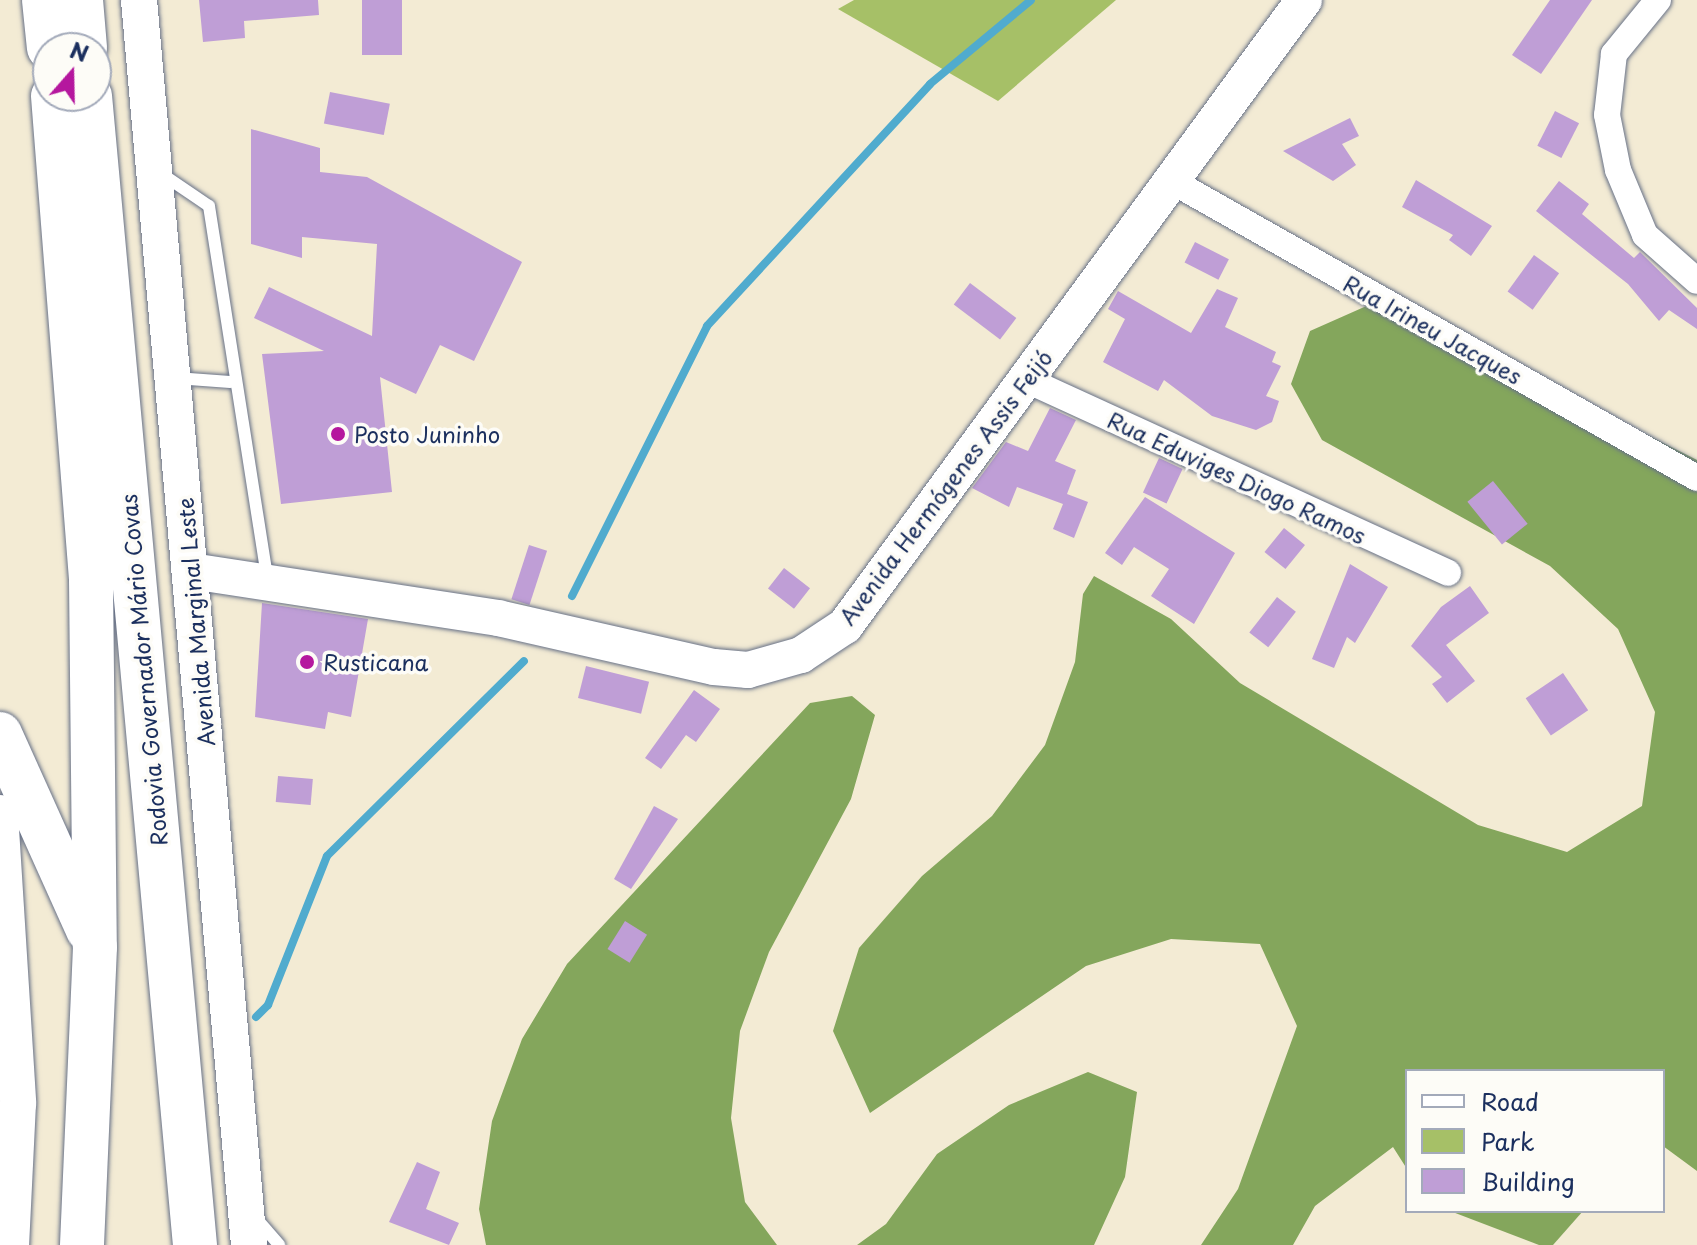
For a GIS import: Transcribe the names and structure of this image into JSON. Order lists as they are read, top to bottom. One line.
{"streets":{"highway":["Rodovia Governador Mário Covas"],"main road":["Avenida Hermógenes Assis Feijó","Avenida Marginal Leste"],"street":["Rua Irineu Jacques","Rua Eduviges Diogo Ramos"]},"crossings":[["Rua Irineu Jacques","Avenida Hermógenes Assis Feijó"],["Rua Eduviges Diogo Ramos","Avenida Hermógenes Assis Feijó"],["Avenida Hermógenes Assis Feijó","Avenida Marginal Leste"]],"places":["Posto Juninho","Rusticana"],"legend":["Road","Park","Building"],"north":"top"}
